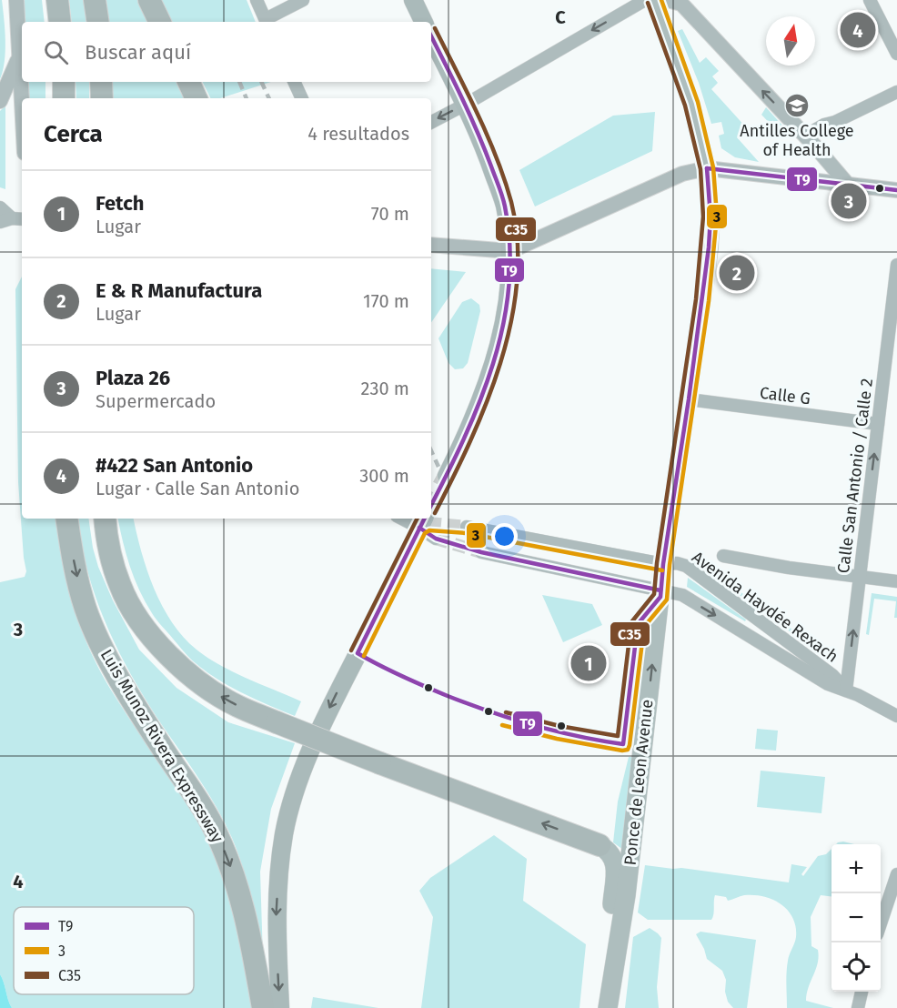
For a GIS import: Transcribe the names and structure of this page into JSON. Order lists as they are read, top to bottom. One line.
{"streets":{"highway":["Luis Munoz Rivera Expressway"],"main road":["Ponce de Leon Avenue"],"street":["Calle G","Calle San Antonio / Calle 2","Avenida Haydée Rexach"]},"crossings":[["Calle G","Calle San Antonio / Calle 2"],["Calle G","Ponce de Leon Avenue"],["Calle San Antonio / Calle 2","Avenida Haydée Rexach"],["Avenida Haydée Rexach","Ponce de Leon Avenue"]],"one_way":["Calle San Antonio / Calle 2","Luis Munoz Rivera Expressway"],"places":{"school or university":["Antilles College of Health"]},"lines":["transit line 3","transit line C35","transit line T9"],"legend":["T9","3","C35"],"north":"top","page":{"pins":["4","3","2","1"],"search":"Buscar aquí","heading":["Cerca","4 resultados"],"list":[{"mark":"1","name":"Fetch","note":"Lugar","value":"70 m"},{"mark":"2","name":"E & R Manufactura","note":"Lugar","value":"170 m"},{"mark":"3","name":"Plaza 26","note":"Supermercado","value":"230 m"},{"mark":"4","name":"#422 San Antonio","note":"Lugar · Calle San Antonio","value":"300 m"}],"map_buttons":["+","−"]},"grid":{"columns":["C"],"rows":["3","4"]}}
